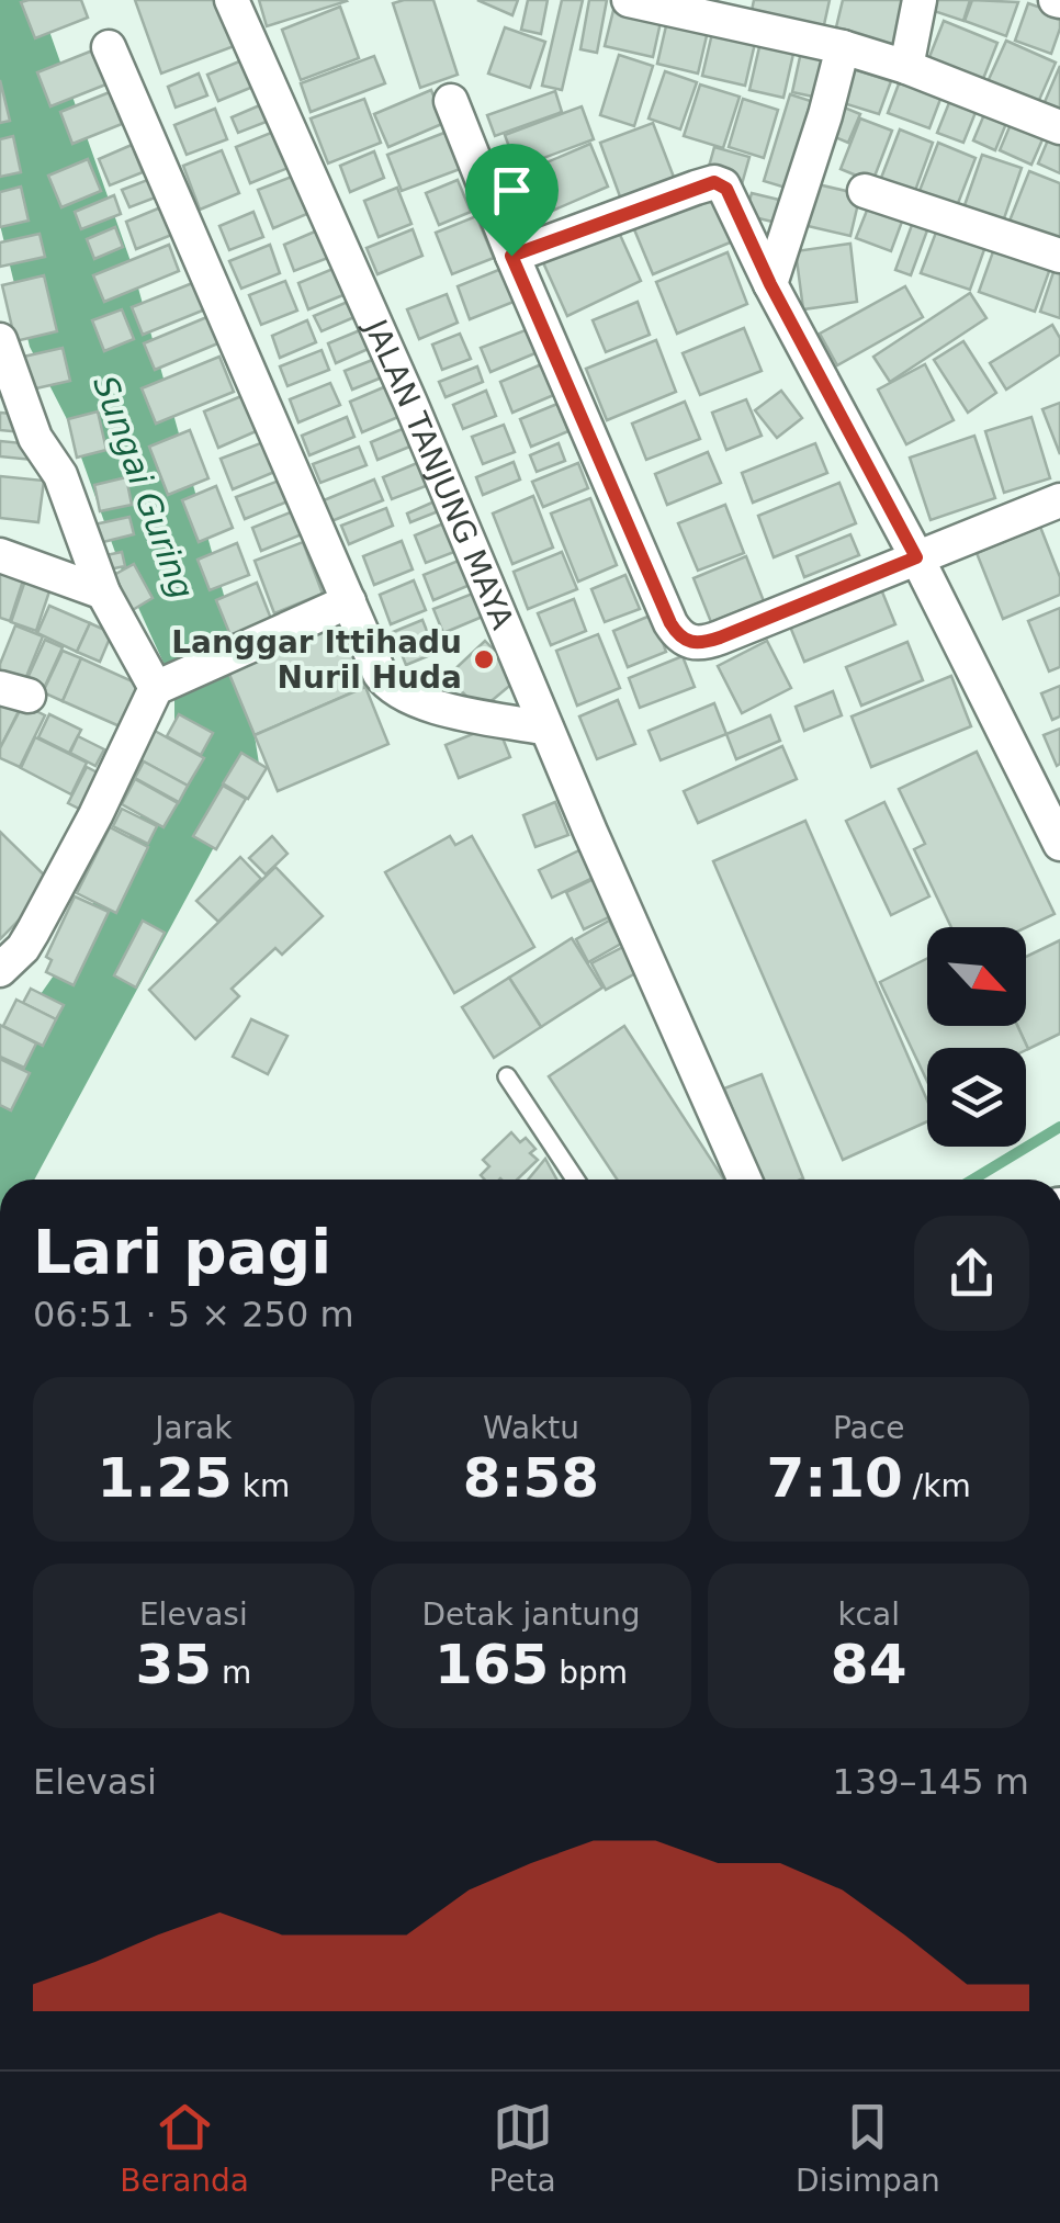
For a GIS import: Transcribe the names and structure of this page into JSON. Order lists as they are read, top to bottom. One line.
{"streets":{"street":["JALAN TANJUNG MAYA"]},"water":["Sungai Guring"],"places":["Langgar Ittihadu Nuril Huda"],"north":"bottom right","page":{"heading":["Lari pagi","06:51 · 5 × 250 m"],"stats":[["Jarak","1.25 km"],["Waktu","8:58"],["Pace","7:10 /km"],["Elevasi","35 m"],["Detak jantung","165 bpm"],["kcal","84"]],"chart":["Elevasi","139–145 m"],"tabs":["Beranda","Peta","Disimpan"]}}
